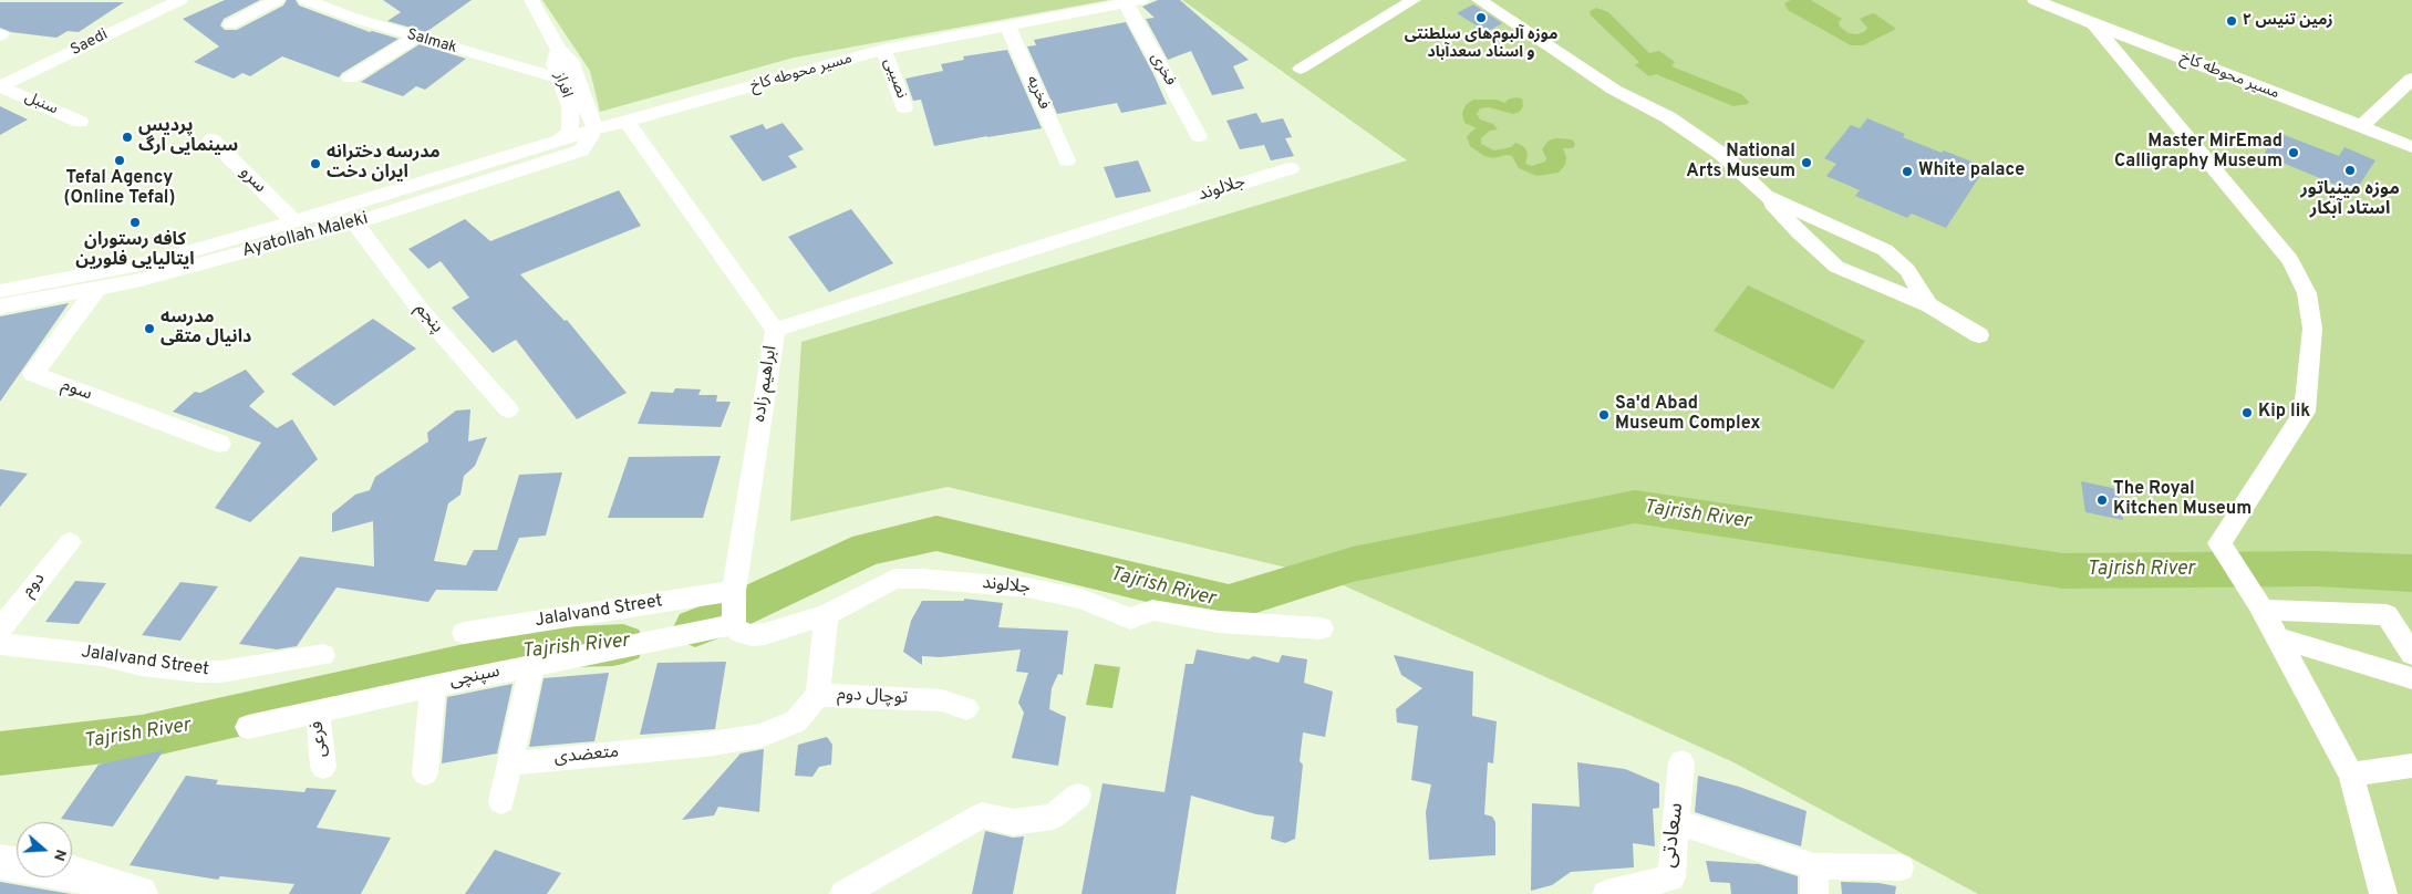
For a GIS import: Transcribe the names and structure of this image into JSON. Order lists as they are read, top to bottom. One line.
{"streets":{"street":["Salmak","Saedi","فخری","مسیر محوطه کاخ","نصیبی","افراز","فخریه","سنبل","سرو","جلالوند","Ayatollah Maleki","پنجم","ابراهیم زاده","سوم","دوم","Jalalvand Street","سپنچی","توچال دوم","فرعی","متعضدی","سعادتی"]},"crossings":[["Salmak","افراز"],["Saedi","سنبل"],["فخری","مسیر محوطه کاخ"],["مسیر محوطه کاخ","نصیبی"],["مسیر محوطه کاخ","فخریه"],["مسیر محوطه کاخ","Ayatollah Maleki"],["مسیر محوطه کاخ","ابراهیم زاده"],["افراز","Ayatollah Maleki"],["سرو","Ayatollah Maleki"],["جلالوند","ابراهیم زاده"],["جلالوند","سپنچی"],["Ayatollah Maleki","پنجم"],["Ayatollah Maleki","ابراهیم زاده"],["Ayatollah Maleki","سوم"],["ابراهیم زاده","Jalalvand Street"],["سپنچی","فرعی"],["توچال دوم","متعضدی"]],"water":["Tajrish River"],"places":["موزه آلبوم‌های سلطنتی و اسناد سعدآباد","زمین تنیس ۲","پردیس سینمایی ارگ","Master MirEmad Calligraphy Museum","Tefal Agency (Online Tefal)","National Arts Museum","مدرسه دخترانه ایران دخت","موزه مینیاتور استاد آبکار","White palace","کافه رستوران ایتالیایی فلورین","مدرسه دانیال متقی","Kip lik","Sa'd Abad Museum Complex","The Royal Kitchen Museum"],"north":"right"}
